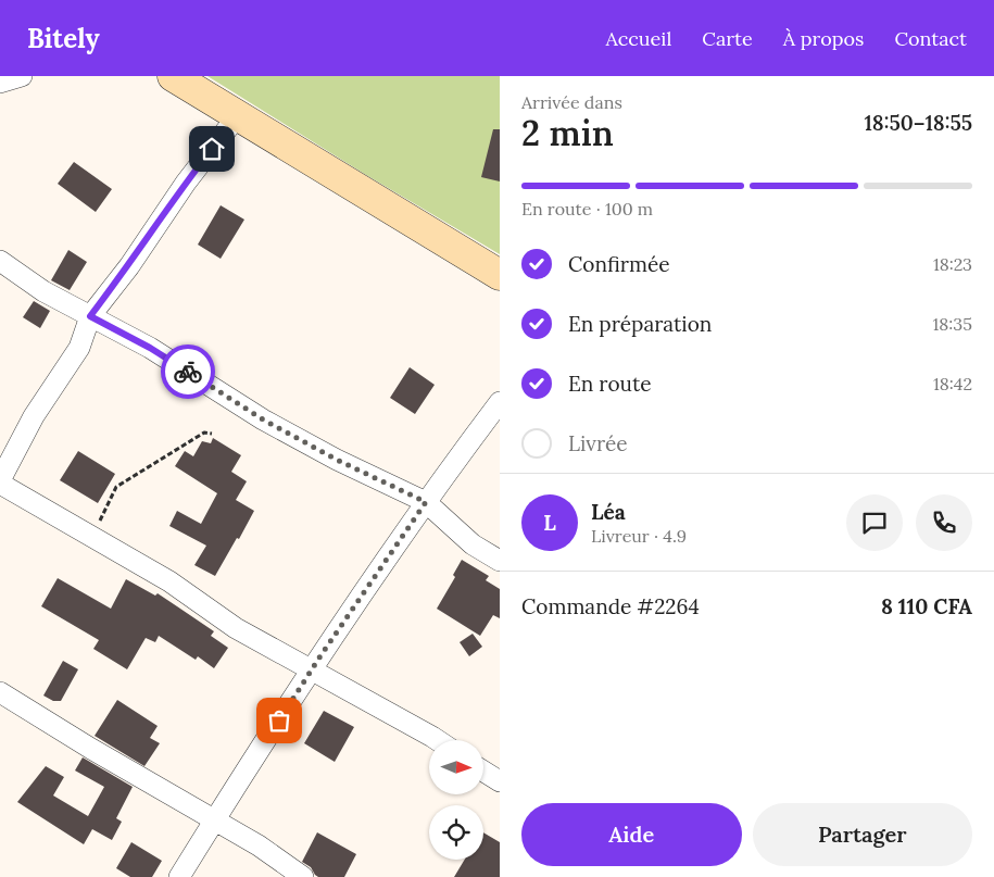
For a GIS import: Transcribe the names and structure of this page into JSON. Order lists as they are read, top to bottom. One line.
{"north":"right","page":{"header":"Bitely","nav":["Accueil","Carte","À propos","Contact"],"heading":["2 min","Arrivée dans","18:50–18:55"],"panel":["Léa","Livreur · 4.9","Commande #2264","8 110 CFA"],"bar":"En route · 100 m","list":[["Confirmée","18:23"],["En préparation","18:35"],["En route","18:42"],"Livrée"],"round":"L","buttons":["Aide","Partager"]}}
